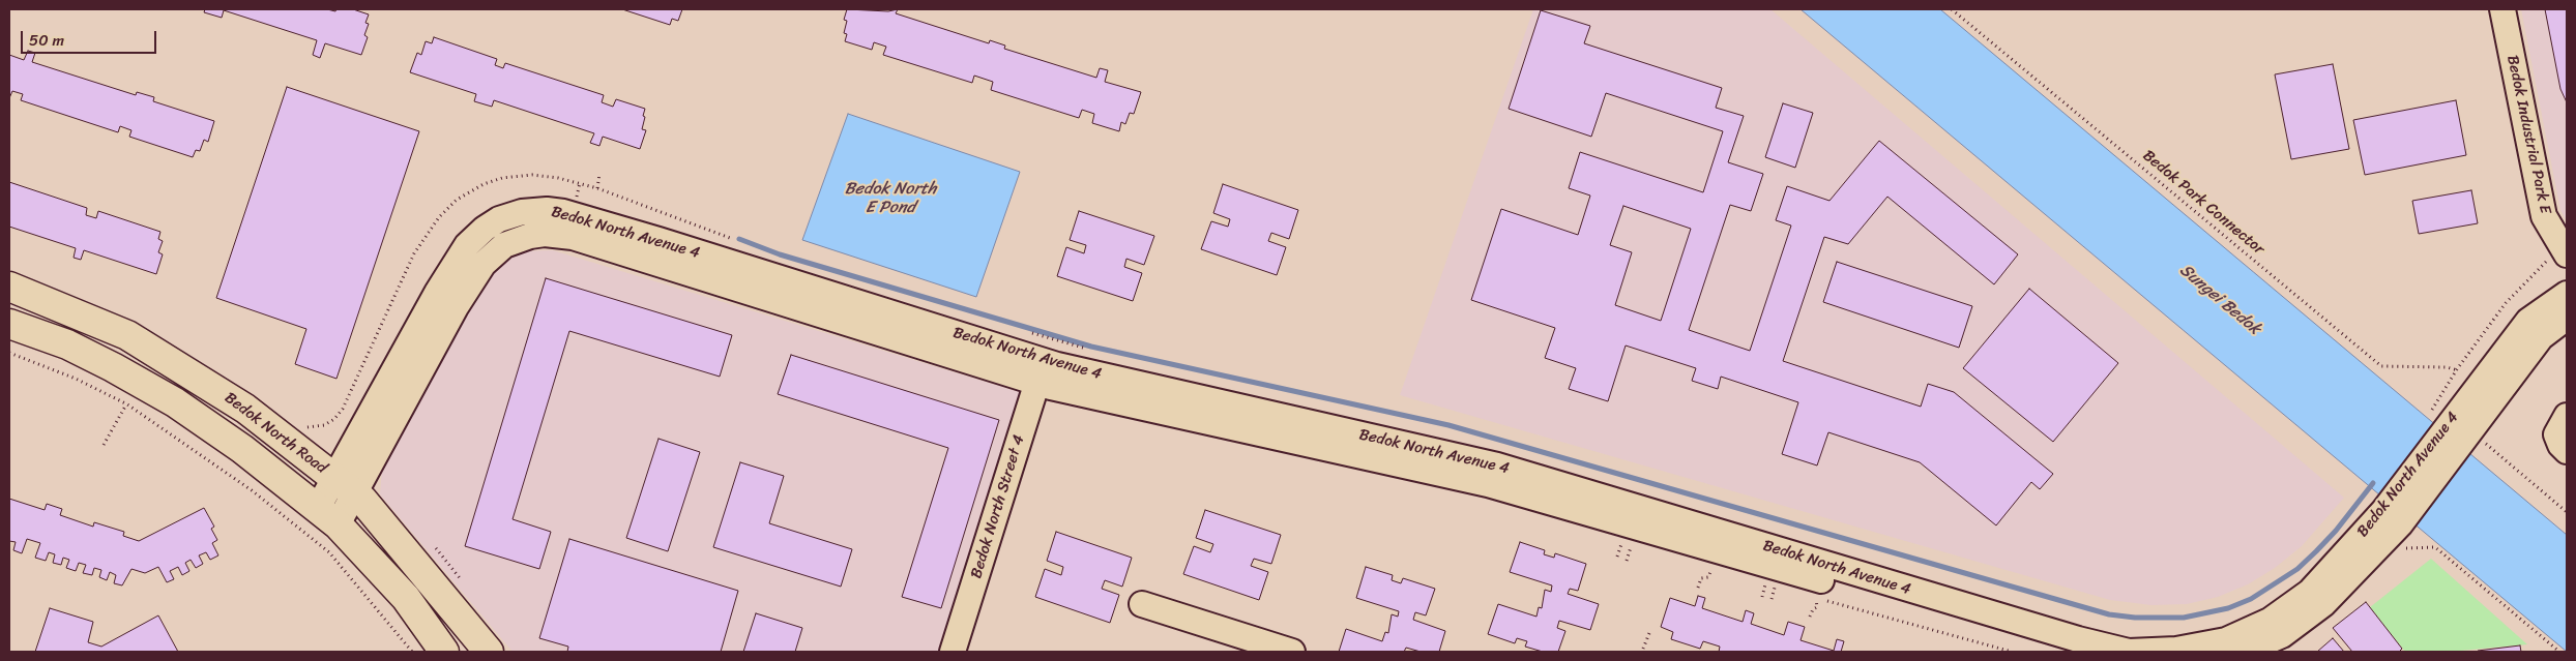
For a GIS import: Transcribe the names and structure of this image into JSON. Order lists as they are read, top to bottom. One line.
{"streets":{"main road":["Bedok North Road"],"street":["Bedok Industrial Park E","Bedok North Avenue 4","Bedok North Street 4"],"path":["Bedok Park Connector"]},"crossings":[["Bedok North Avenue 4","Bedok North Road"],["Bedok North Avenue 4","Bedok North Street 4"]],"water":["Bedok North E Pond","Sungei Bedok"],"scale_bar":"50 m"}
